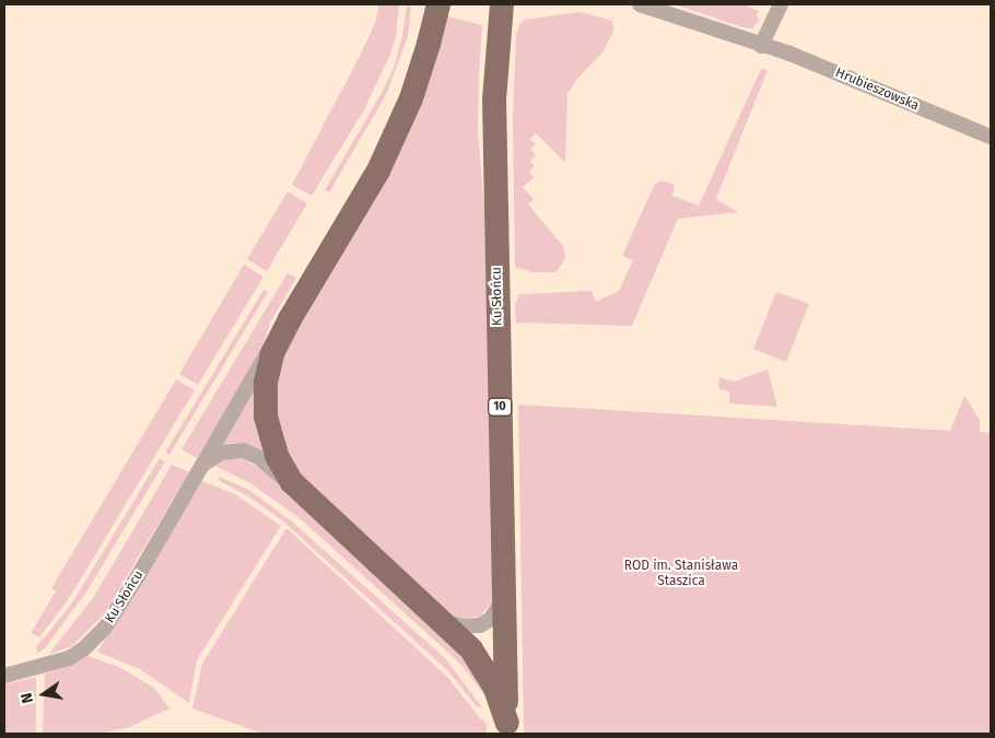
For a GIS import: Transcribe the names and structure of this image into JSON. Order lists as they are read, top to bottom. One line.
{"streets":{"main road":["Ku Słońcu","10"],"street":["Hrubieszowska"]},"parks":["ROD im. Stanisława Staszica"],"north":"left"}
